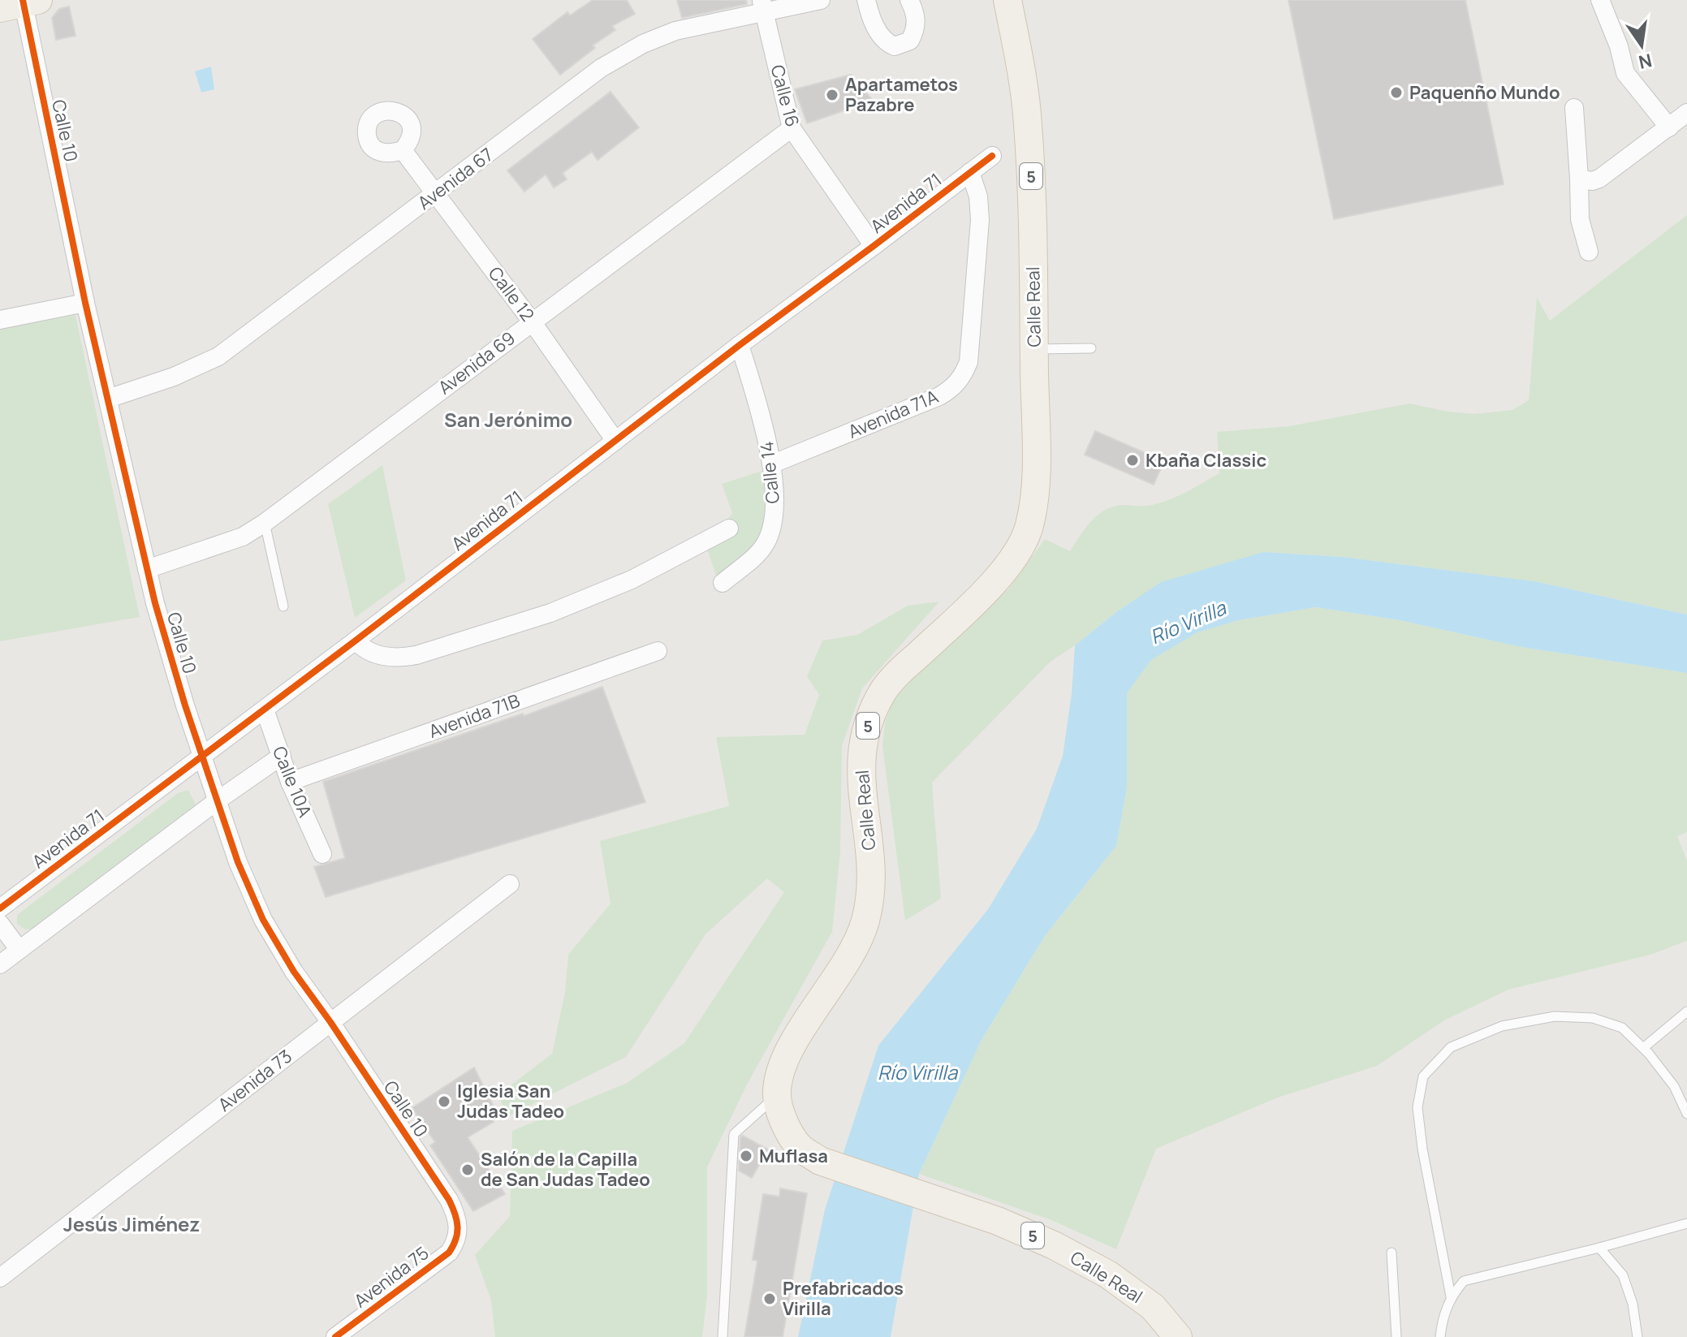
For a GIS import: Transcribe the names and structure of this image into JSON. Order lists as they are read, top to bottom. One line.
{"streets":{"main road":["5","Calle Real"],"street":["Calle 16","Calle 10","Avenida 67","Avenida 71","Calle 12","Avenida 69","Avenida 71A","Calle 14","Avenida 71B","Calle 10A","Avenida 73","Avenida 75"]},"crossings":[["Calle 16","Avenida 67"],["Calle 16","Avenida 71"],["Calle 16","Avenida 69"],["Calle 10","Avenida 67"],["Calle 10","Avenida 71"],["Calle 10","Avenida 69"],["Calle 10","Avenida 73"],["Calle 10","Avenida 75"],["Avenida 67","Calle 12"],["Avenida 71","Calle 12"],["Avenida 71","Avenida 71A"],["Avenida 71","Calle 14"],["Avenida 71","Calle 10A"],["Calle 12","Avenida 69"],["Avenida 71A","Calle 14"],["Avenida 71B","Calle 10A"]],"districts":["San Jerónimo","Jesús Jiménez"],"water":["Río Virilla"],"places":["Paquenño Mundo","Apartametos Pazabre","Kbaña Classic","Iglesia San Judas Tadeo","Muflasa","Salón de la Capilla de San Judas Tadeo","Prefabricados Virilla"],"north":"bottom"}
